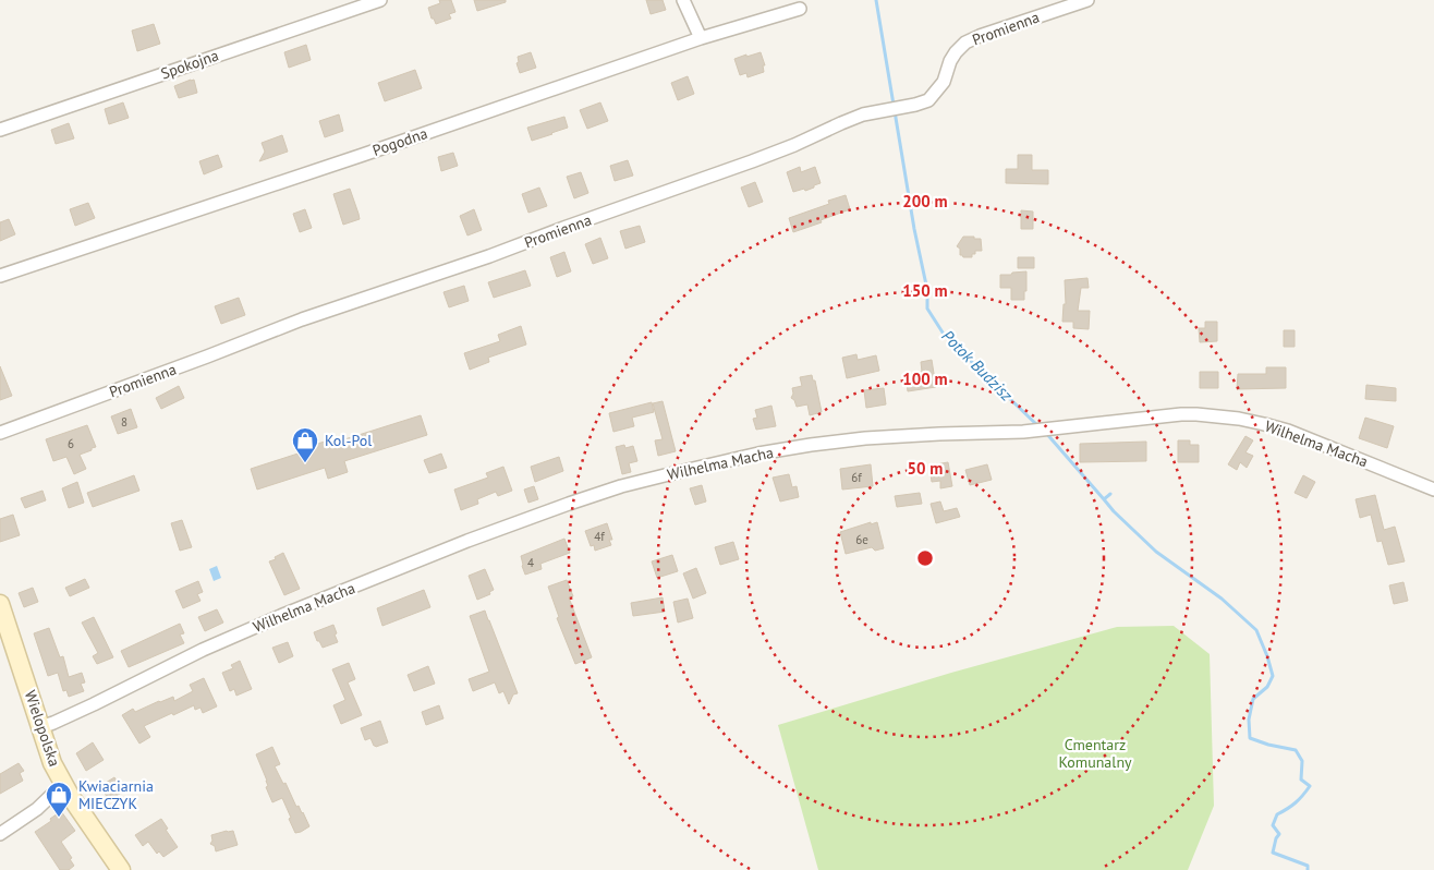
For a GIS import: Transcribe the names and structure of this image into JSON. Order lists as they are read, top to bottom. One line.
{"streets":{"street":["Promienna","Spokojna","Pogodna","Wilhelma Macha","Wielopolska"]},"crossings":[["Wilhelma Macha","Wielopolska"]],"water":["Potok Budzisz"],"parks":["Cmentarz Komunalny"],"places":{"shop":["Kol-Pol","Kwiaciarnia MIECZYK"]},"house_numbers":["8","6","6f","4f","6e","4"],"rings":["200 m","150 m","100 m","50 m"]}
